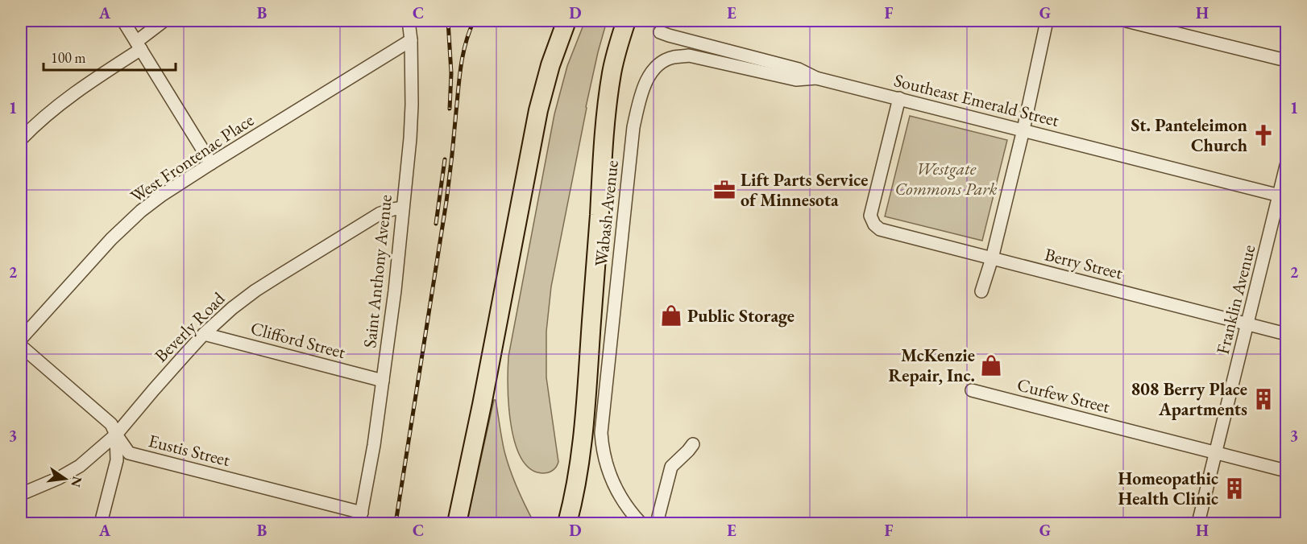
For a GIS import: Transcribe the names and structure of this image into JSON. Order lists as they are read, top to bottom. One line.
{"streets":{"street":["Southeast Emerald Street","West Frontenac Place","Wabash Avenue","Berry Street","Saint Anthony Avenue","Franklin Avenue","Beverly Road","Clifford Street","Curfew Street","Eustis Street"]},"crossings":[["Southeast Emerald Street","Wabash Avenue"],["Southeast Emerald Street","Berry Street"],["Southeast Emerald Street","Franklin Avenue"],["West Frontenac Place","Saint Anthony Avenue"],["Berry Street","Franklin Avenue"],["Saint Anthony Avenue","Beverly Road"],["Saint Anthony Avenue","Clifford Street"],["Saint Anthony Avenue","Eustis Street"],["Franklin Avenue","Curfew Street"],["Beverly Road","Clifford Street"],["Beverly Road","Eustis Street"]],"parks":["Westgate Commons Park"],"places":{"church":["St. Panteleimon Church"],"office":["Lift Parts Service of Minnesota"],"shop":["Public Storage","McKenzie Repair, Inc."],"building":["808 Berry Place Apartments","Homeopathic Health Clinic"]},"scale_bar":"100 m","north":"right","grid":{"columns":["A","B","C","D","E","F","G","H"],"rows":["1","2","3"]}}
